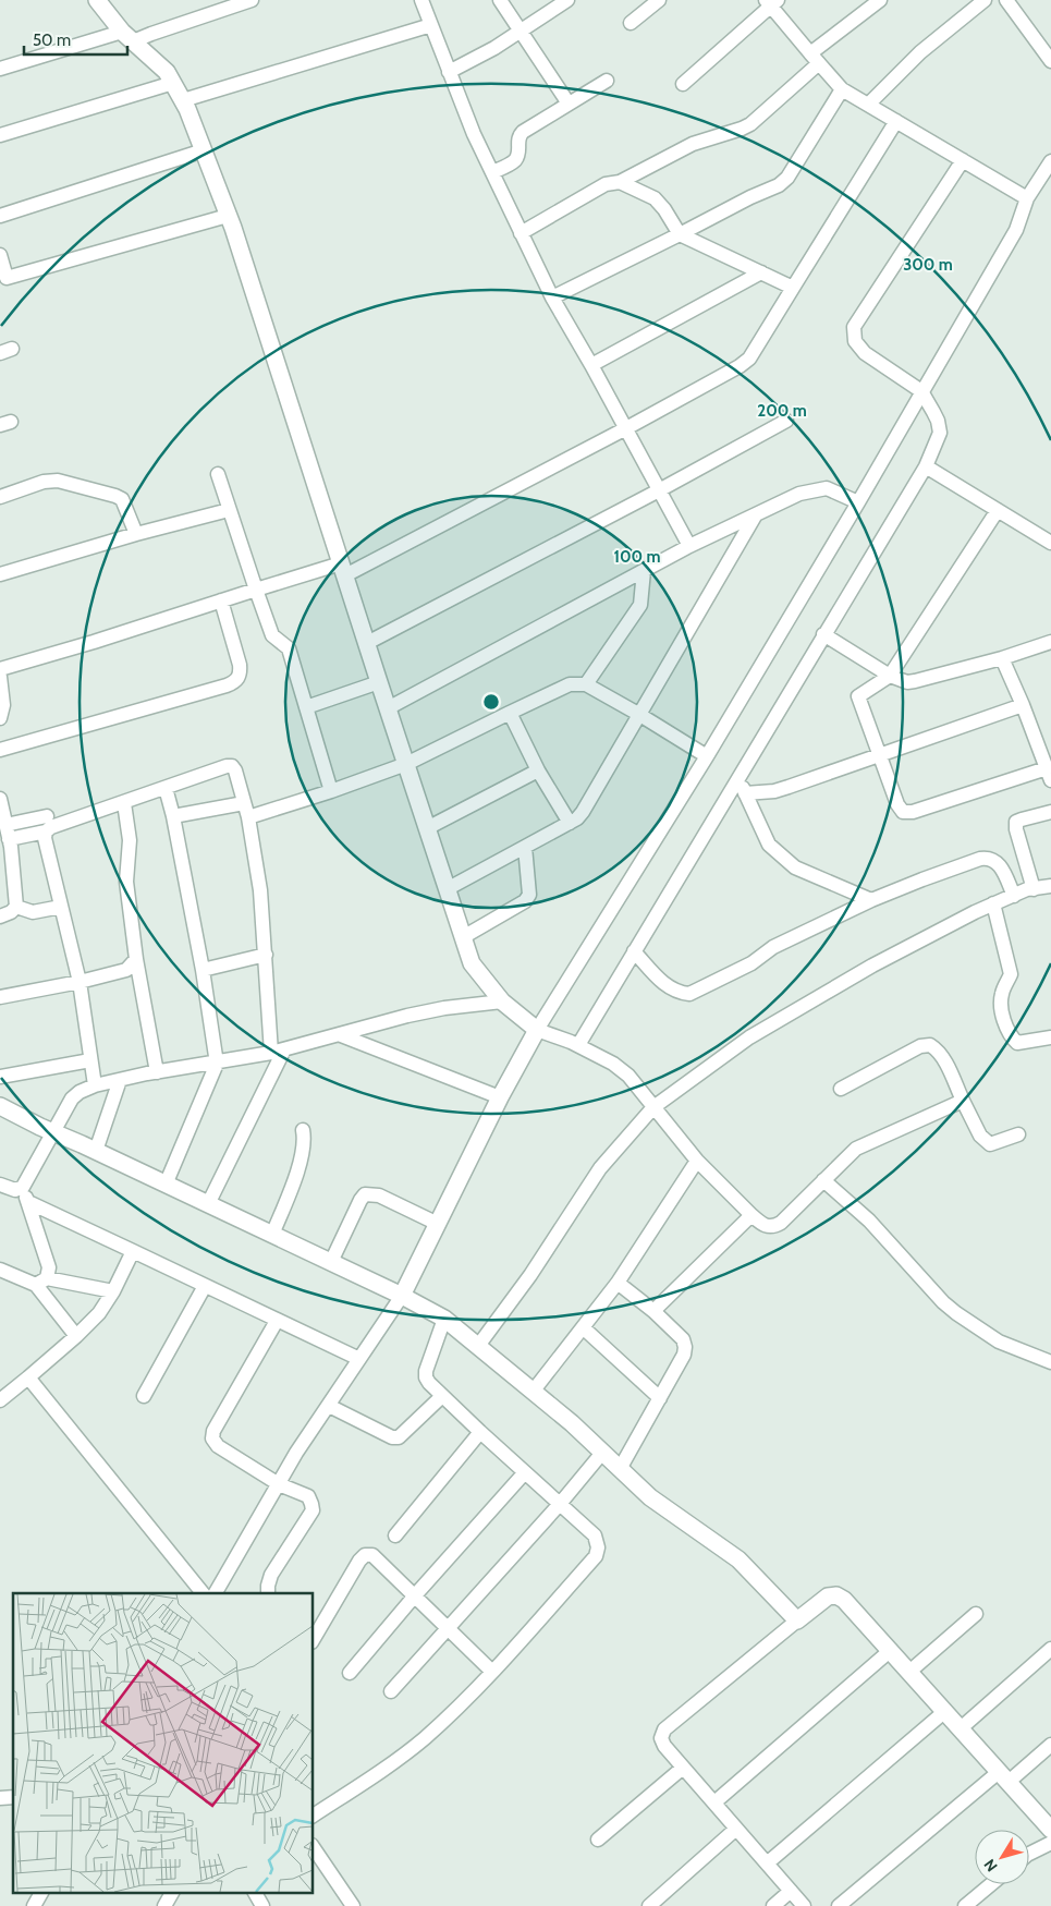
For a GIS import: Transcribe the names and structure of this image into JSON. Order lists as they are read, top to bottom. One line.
{"scale_bar":"50 m","north":"bottom left","rings":["300 m","200 m","100 m"]}
